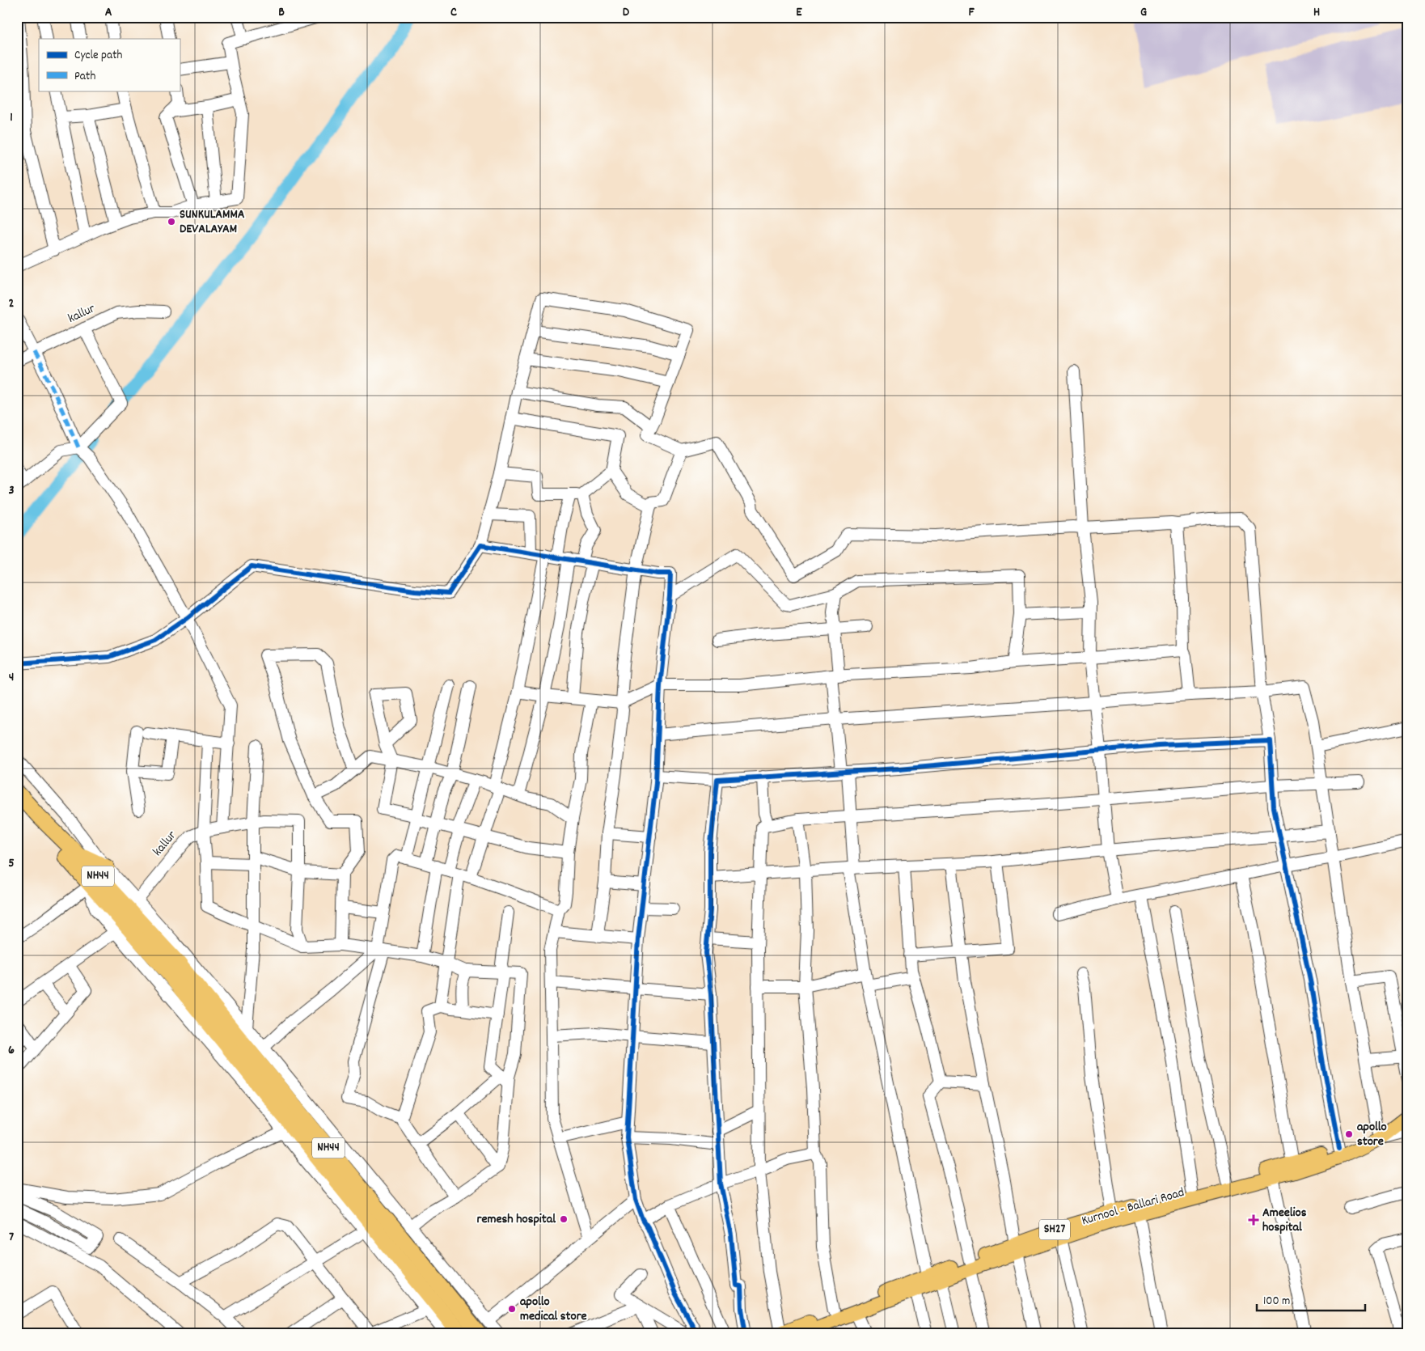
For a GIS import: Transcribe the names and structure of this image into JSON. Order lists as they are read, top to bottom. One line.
{"streets":{"highway":["NH44"],"main road":["Kurnool - Ballari Road","SH27"],"street":["kallur"]},"places":{"other":["SUNKULAMMA DEVALAYAM","apollo store","remesh hospital","apollo medical store"],"health":["Ameelios hospital"]},"legend":["Cycle path","Path"],"scale_bar":"100 m","grid":{"columns":["A","B","C","D","E","F","G","H"],"rows":["1","2","3","4","5","6","7"]}}
